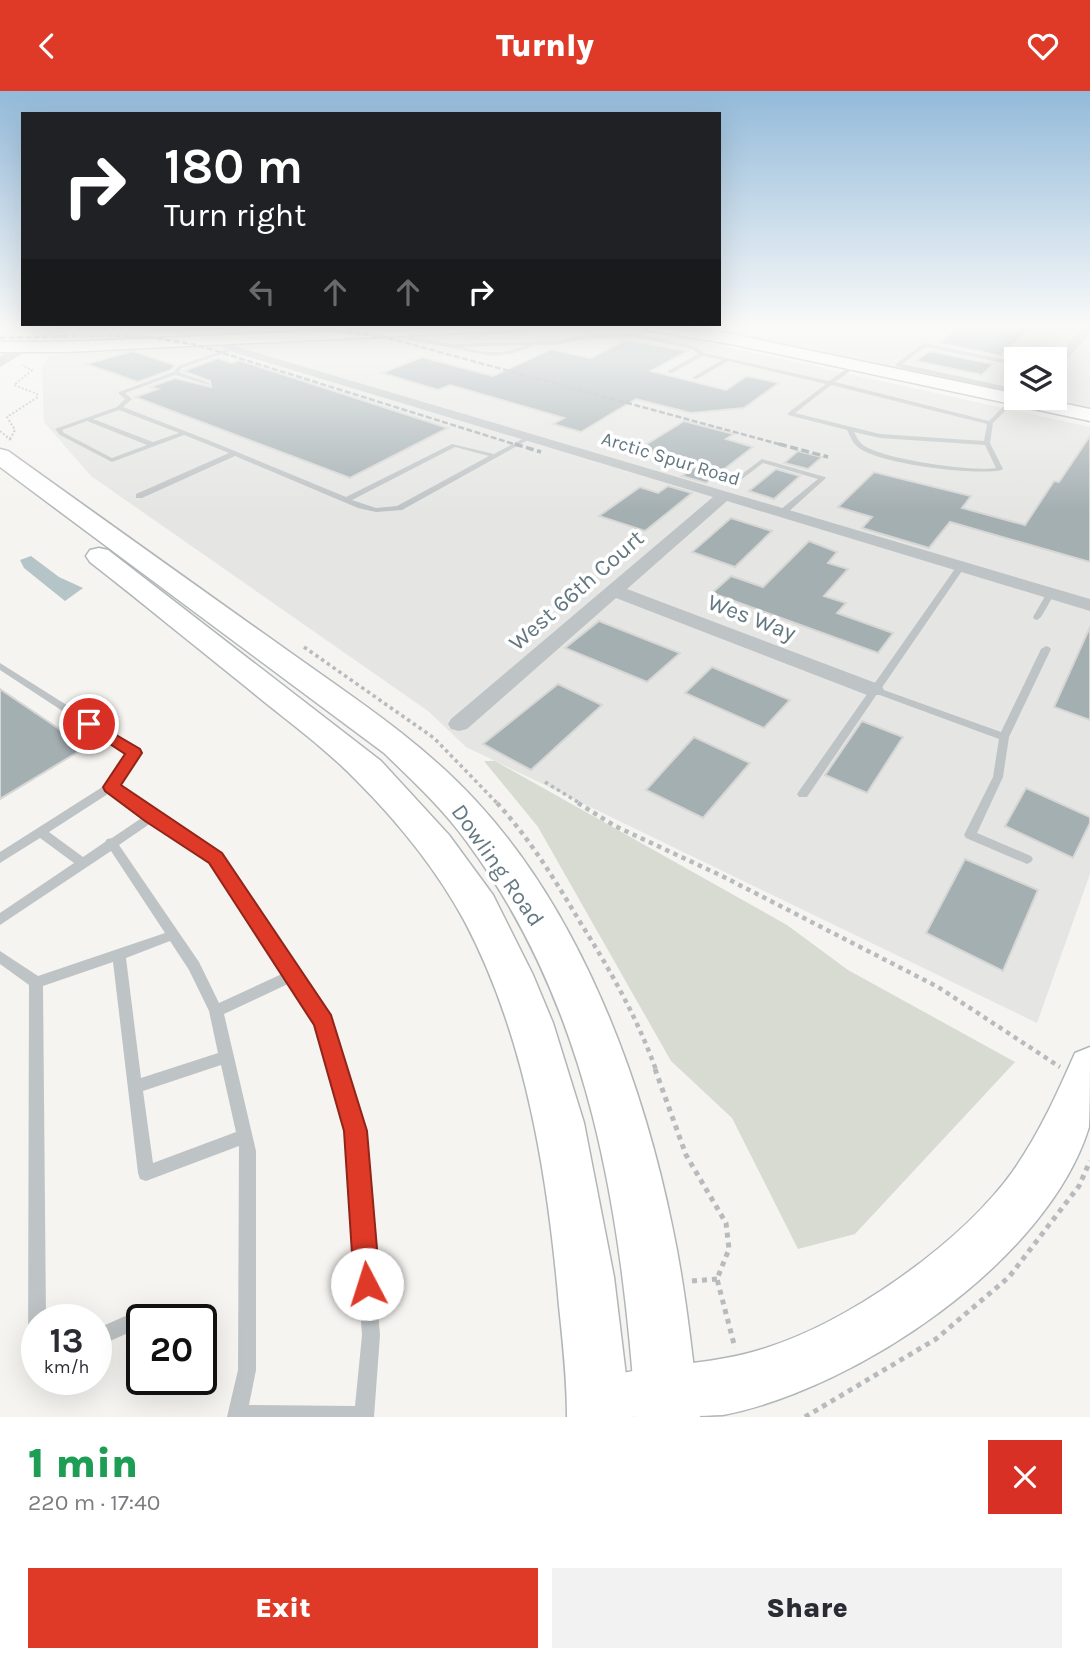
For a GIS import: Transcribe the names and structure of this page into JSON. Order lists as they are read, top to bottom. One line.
{"streets":{"main road":["Dowling Road"],"street":["Arctic Spur Road","West 66th Court","Wes Way"]},"crossings":[["Arctic Spur Road","West 66th Court"],["West 66th Court","Wes Way"]],"page":{"header":"Turnly","turn":["180 m","Turn right"],"speed":"13 km/h","limit":"20","heading":["1 min","220 m · 17:40"],"buttons":["Exit","Share"]}}
